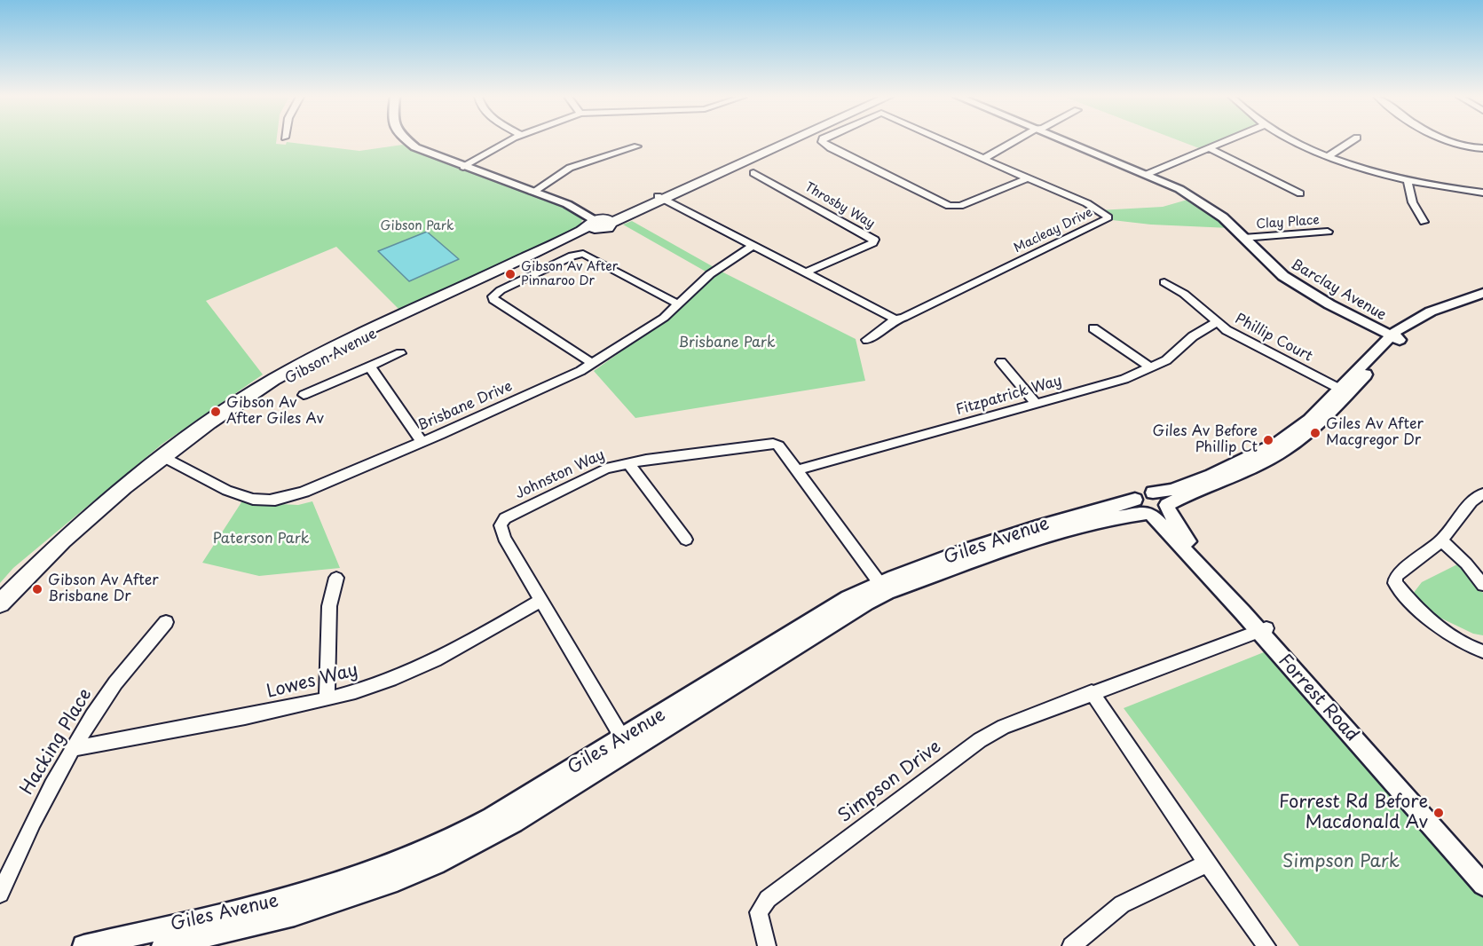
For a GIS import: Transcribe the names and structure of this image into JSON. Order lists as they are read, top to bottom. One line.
{"streets":{"main road":["Gibson Avenue"],"street":["Throsby Way","Clay Place","Macleay Drive","Barclay Avenue","Phillip Court","Fitzpatrick Way","Brisbane Drive","Johnston Way","Giles Avenue","Lowes Way","Forrest Road","Hacking Place","Simpson Drive"]},"crossings":[["Clay Place","Barclay Avenue"],["Barclay Avenue","Giles Avenue"],["Phillip Court","Fitzpatrick Way"],["Phillip Court","Giles Avenue"],["Gibson Avenue","Brisbane Drive"],["Fitzpatrick Way","Johnston Way"],["Johnston Way","Giles Avenue"],["Johnston Way","Lowes Way"],["Giles Avenue","Forrest Road"],["Lowes Way","Hacking Place"],["Forrest Road","Simpson Drive"]],"parks":["Gibson Park","Brisbane Park","Paterson Park","Simpson Park"],"places":["Gibson Av After Pinnaroo Dr","Gibson Av After Giles Av","Giles Av After Macgregor Dr","Giles Av Before Phillip Ct","Gibson Av After Brisbane Dr","Forrest Rd Before Macdonald Av"]}
